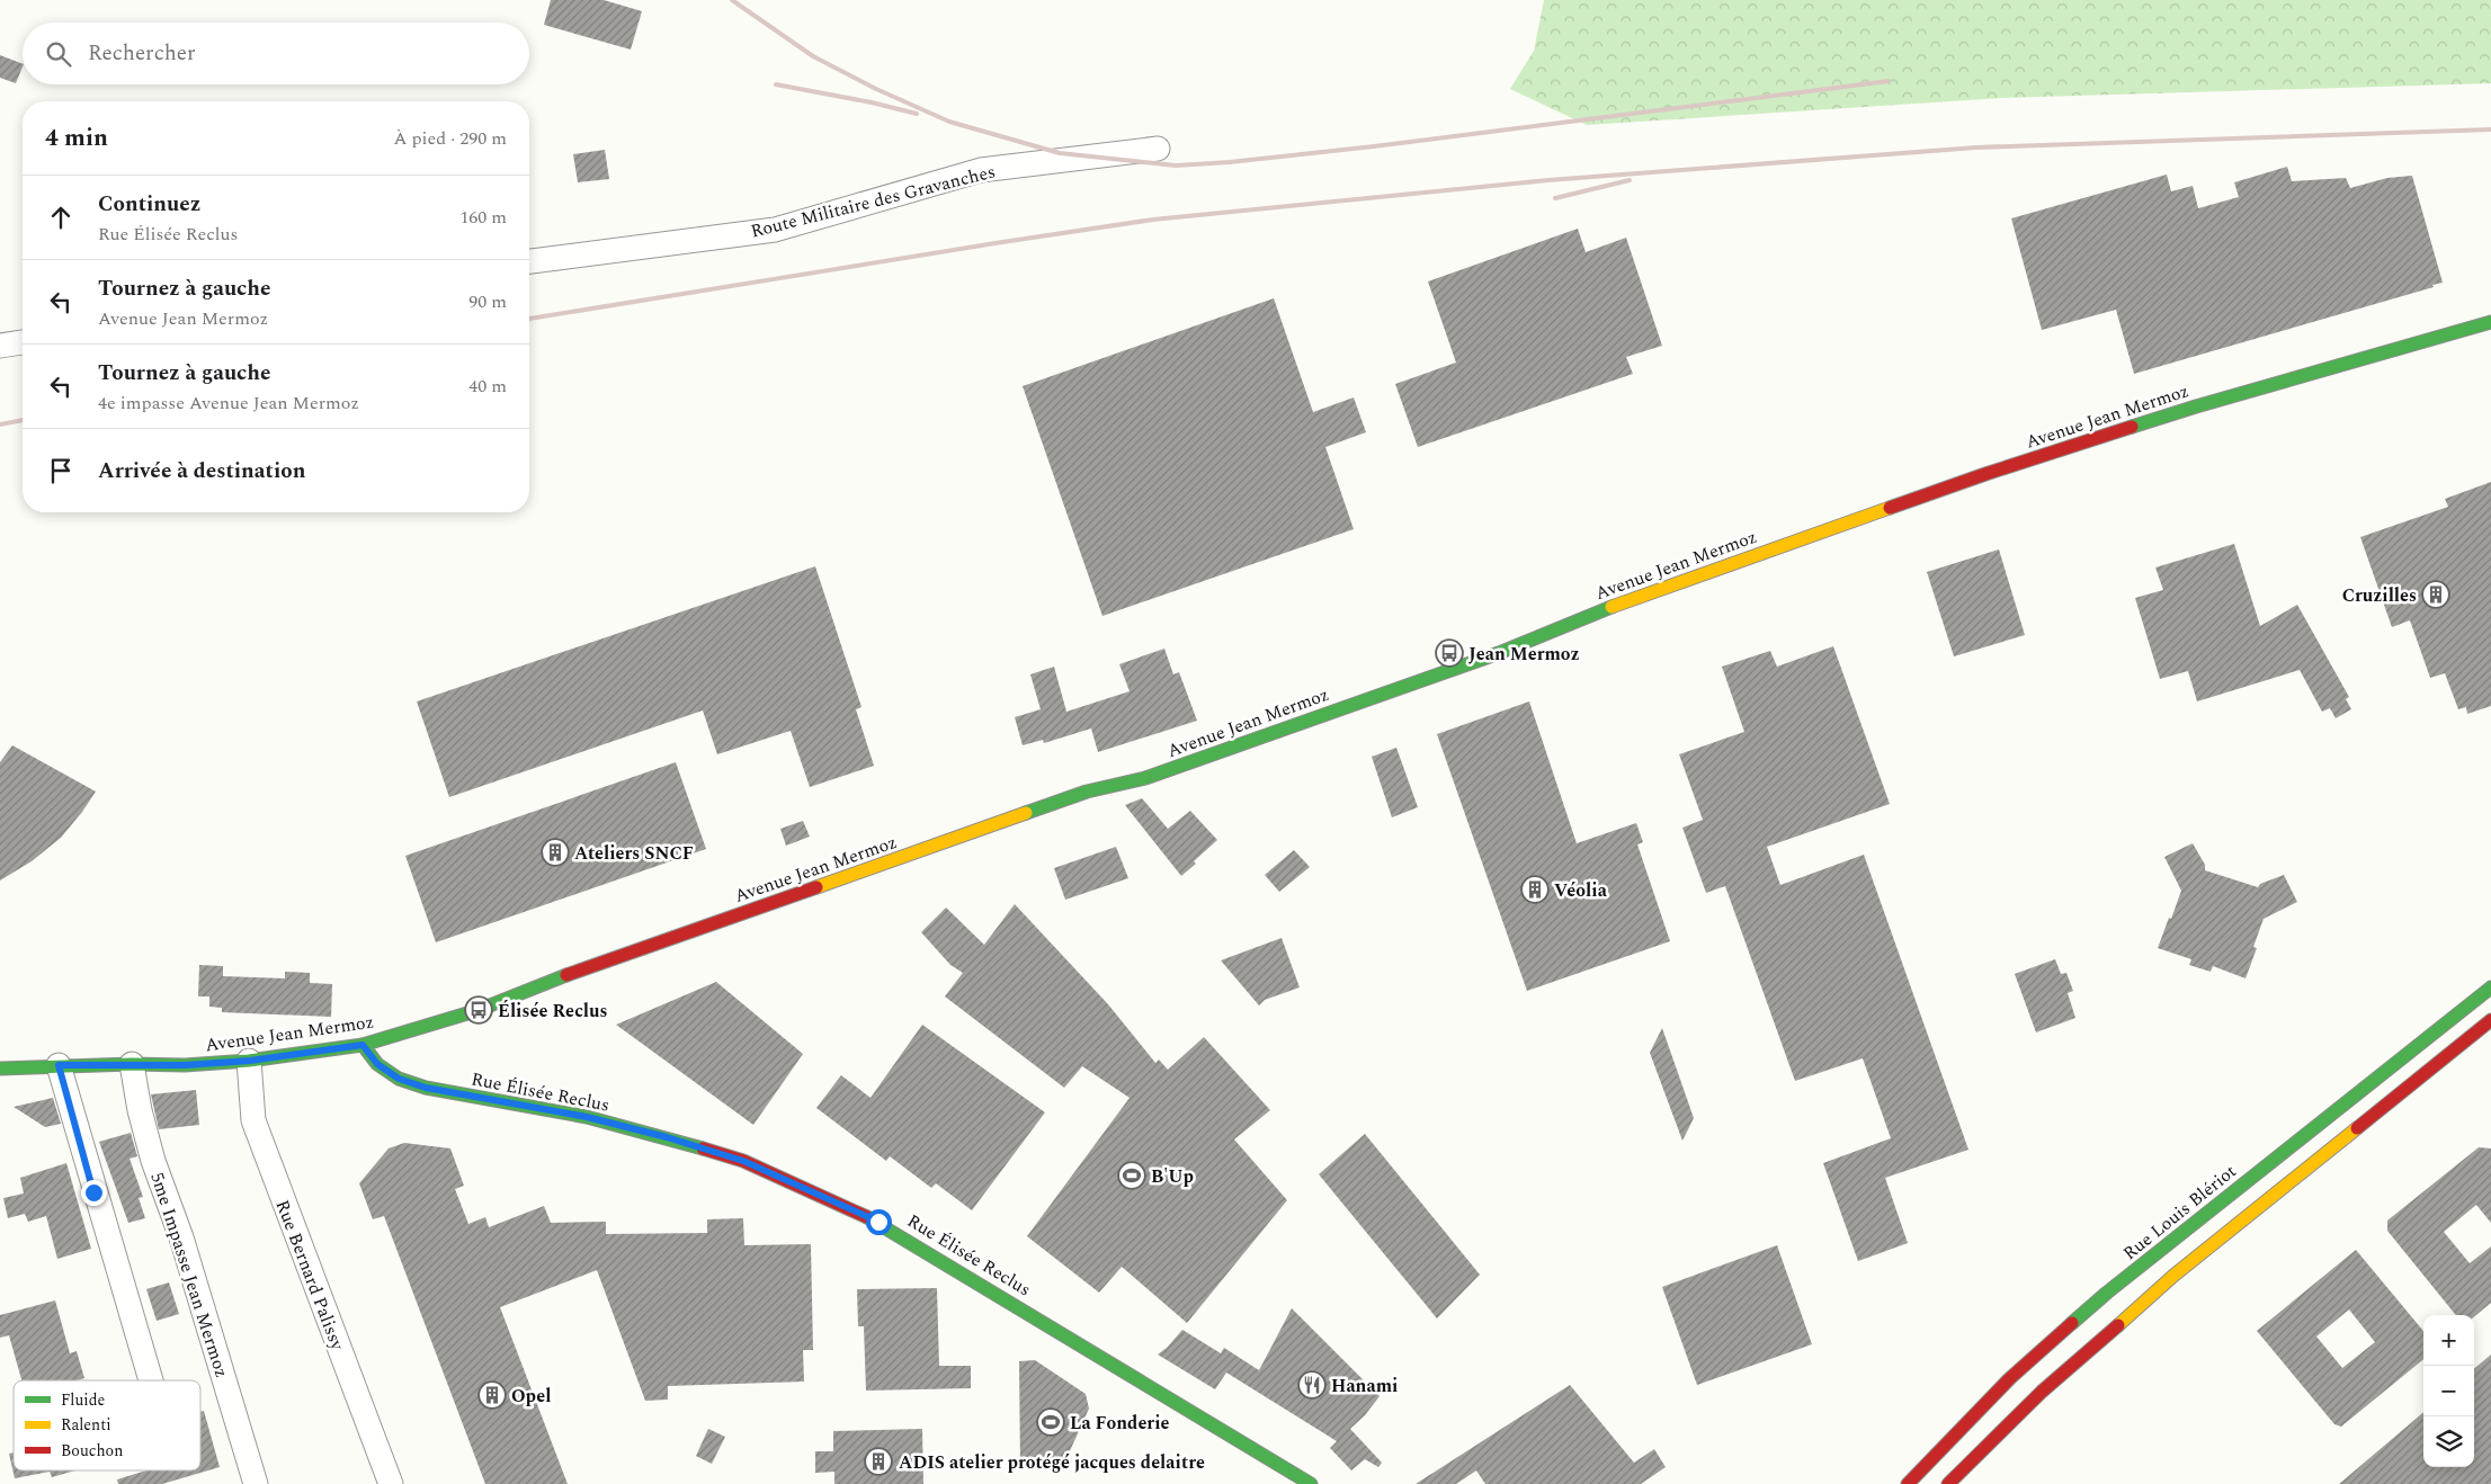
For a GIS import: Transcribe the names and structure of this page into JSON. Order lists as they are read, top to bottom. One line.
{"streets":{"main road":["Avenue Jean Mermoz","Rue Élisée Reclus","Rue Louis Blériot"],"street":["Route Militaire des Gravanches","5me Impasse Jean Mermoz","Rue Bernard Palissy"]},"crossings":[["Avenue Jean Mermoz","Rue Élisée Reclus"],["Avenue Jean Mermoz","5me Impasse Jean Mermoz"],["Avenue Jean Mermoz","Rue Bernard Palissy"]],"places":{"building":["Cruzilles","Ateliers SNCF","Véolia","Opel","ADIS atelier protégé jacques delaitre"],"bus stop":["Jean Mermoz","Élisée Reclus"],"sports":["B'Up","La Fonderie"],"restaurant":["Hanami"]},"legend":["Fluide","Ralenti","Bouchon"],"page":{"search":"Rechercher","heading":["4 min","À pied · 290 m"],"list":[["Continuez","Rue Élisée Reclus","160 m"],["Tournez à gauche","Avenue Jean Mermoz","90 m"],["Tournez à gauche","4e impasse Avenue Jean Mermoz","40 m"],"Arrivée à destination"],"map_buttons":["+","−"]}}
